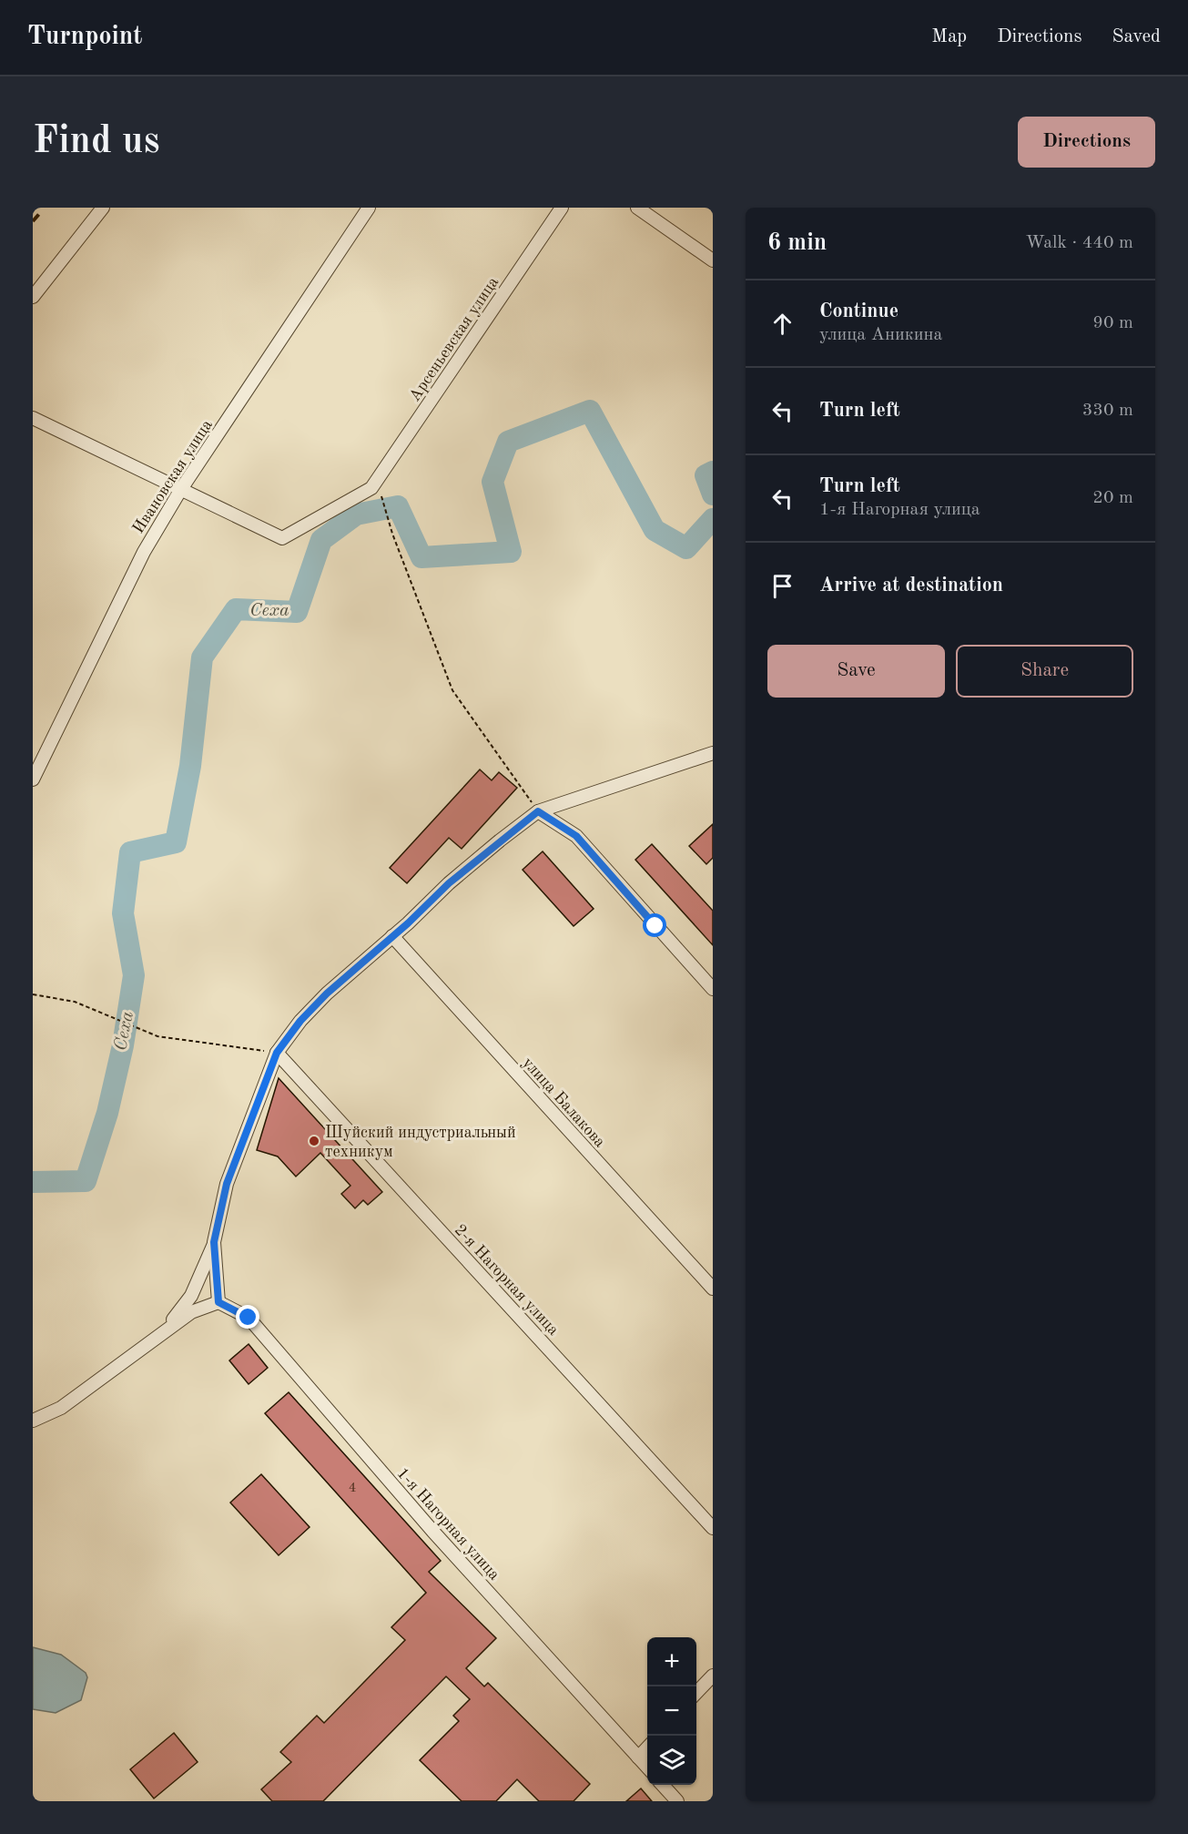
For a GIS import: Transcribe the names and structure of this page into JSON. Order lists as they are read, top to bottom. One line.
{"streets":{"street":["Арсеньевская улица","Ивановская улица","улица Балакова","2-я Нагорная улица","1-я Нагорная улица"]},"crossings":[["Арсеньевская улица","Ивановская улица"]],"water":["Сеха"],"places":["Шуйский индустриальный техникум"],"house_numbers":["4"],"page":{"header":"Turnpoint","nav":["Map","Directions","Saved"],"buttons":["Directions",["Save","Share"]],"title":"Find us","heading":["6 min","Walk · 440 m"],"list":[["Continue","улица Аникина","90 m"],["Turn left","330 m"],["Turn left","1-я Нагорная улица","20 m"],"Arrive at destination"],"map_buttons":["+","−"]}}
